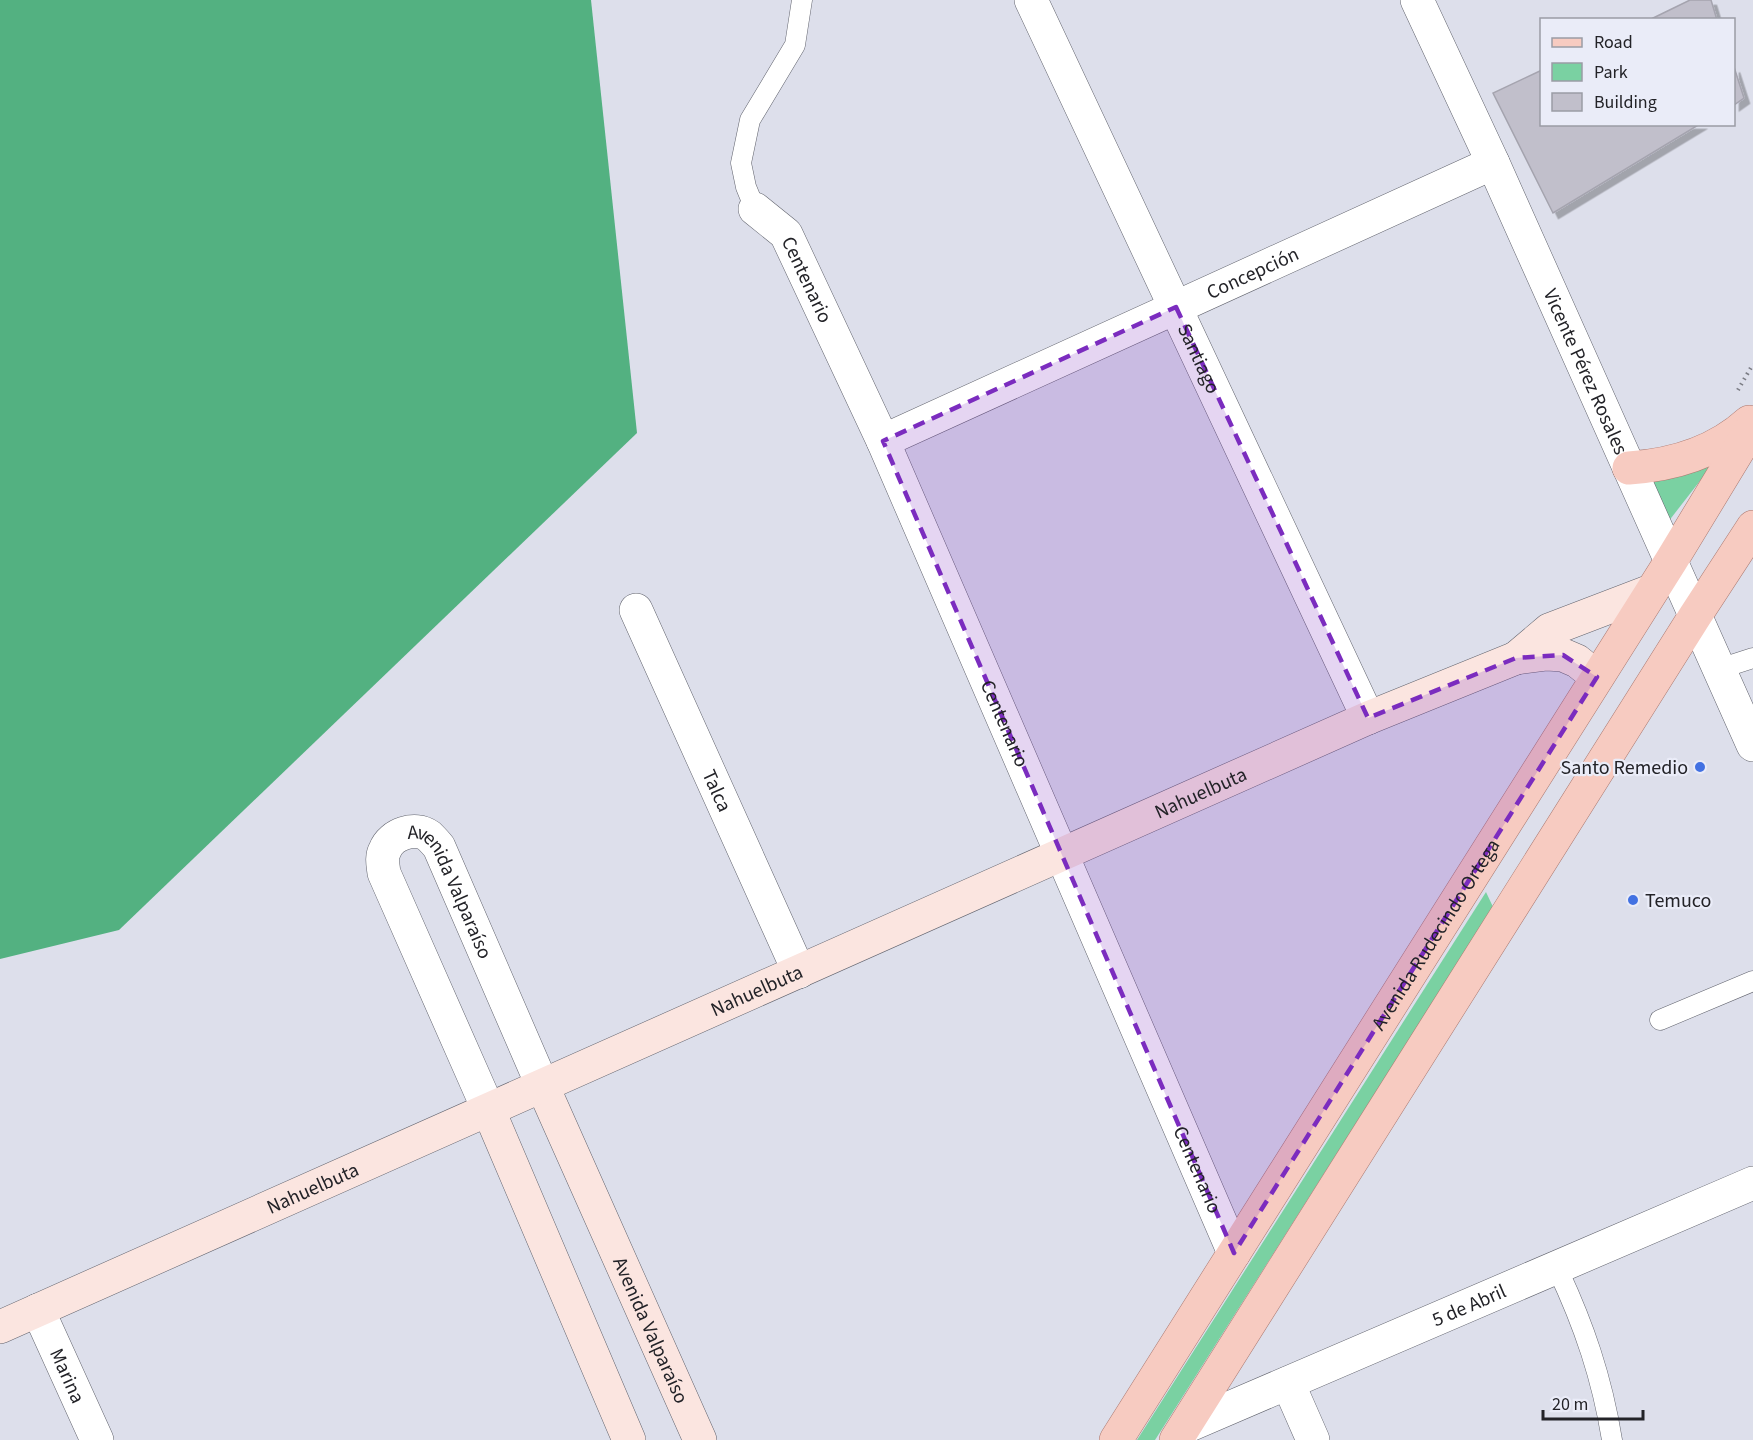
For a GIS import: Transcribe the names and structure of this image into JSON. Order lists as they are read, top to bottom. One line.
{"streets":{"main road":["Avenida Rudecindo Ortega"],"street":["Concepción","Centenario","Santiago","Vicente Pérez Rosales","Talca","Nahuelbuta","Avenida Valparaíso","5 de Abril","Marina"]},"crossings":[["Concepción","Centenario"],["Concepción","Santiago"],["Concepción","Vicente Pérez Rosales"],["Centenario","Nahuelbuta"],["Centenario","Avenida Rudecindo Ortega"],["Santiago","Nahuelbuta"],["Vicente Pérez Rosales","Avenida Rudecindo Ortega"],["Talca","Nahuelbuta"],["Nahuelbuta","Avenida Valparaíso"],["Nahuelbuta","Avenida Rudecindo Ortega"],["Nahuelbuta","Marina"]],"places":["Santo Remedio","Temuco"],"legend":["Road","Park","Building"],"scale_bar":"20 m"}
